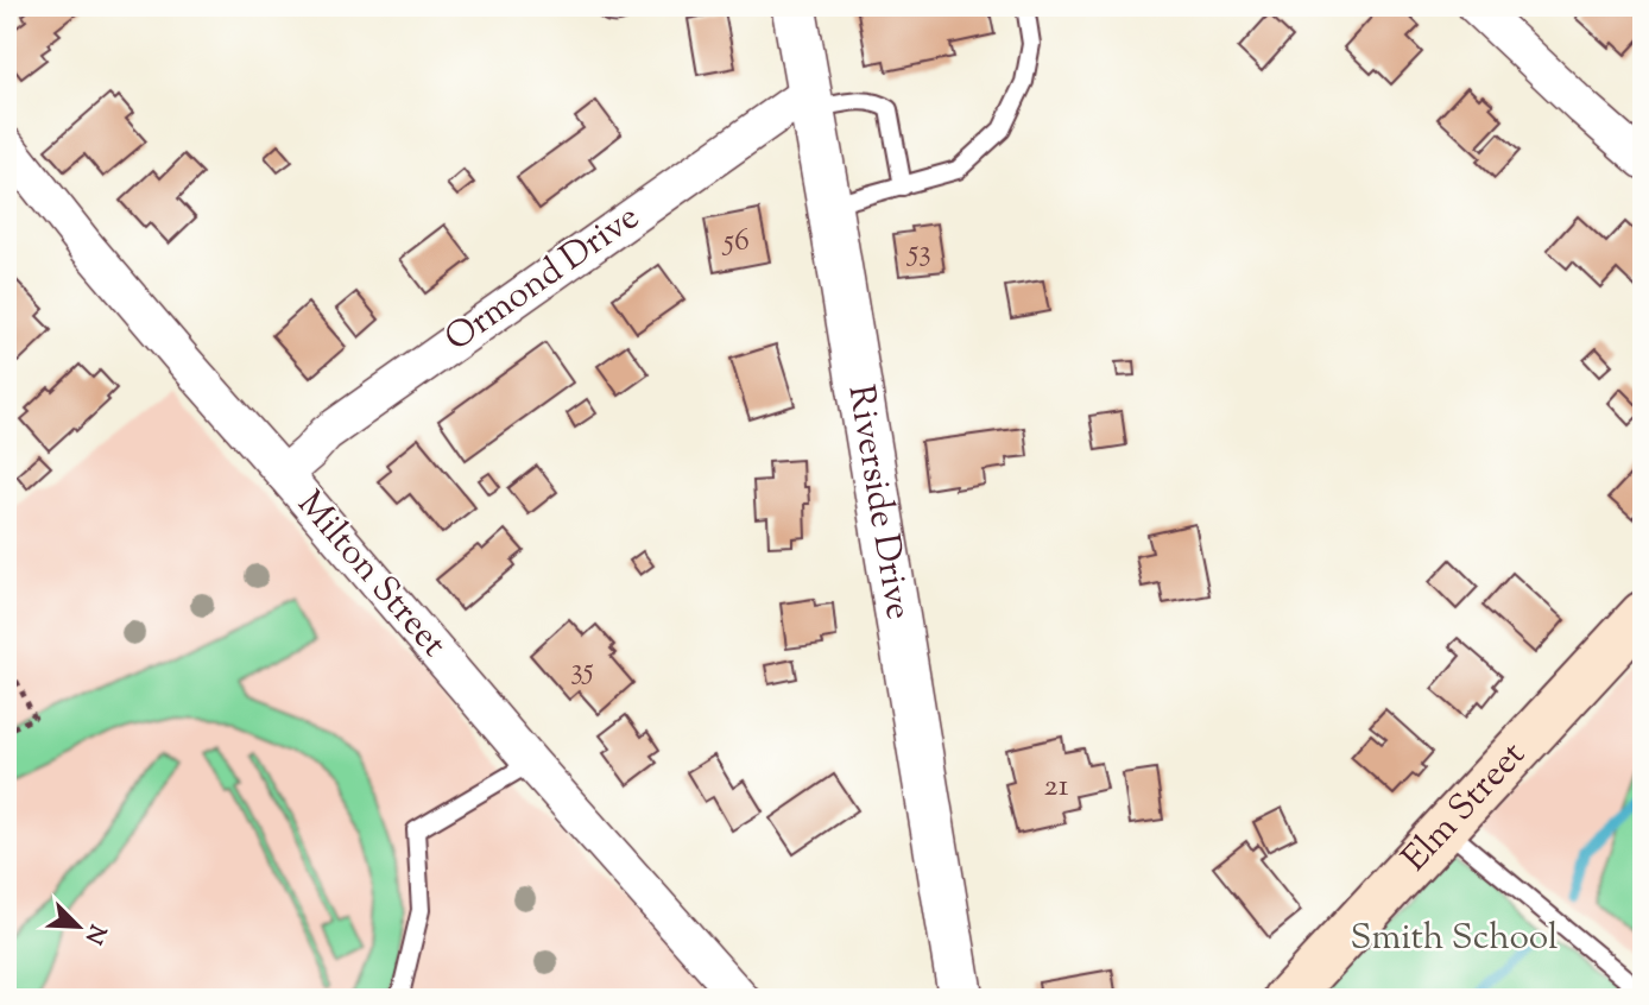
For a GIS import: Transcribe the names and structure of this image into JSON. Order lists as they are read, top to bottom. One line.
{"streets":{"main road":["Elm Street"],"street":["Ormond Drive","Riverside Drive","Milton Street"]},"crossings":[["Ormond Drive","Riverside Drive"],["Ormond Drive","Milton Street"]],"parks":["Smith School"],"house_numbers":["56","53","35","21"],"north":"bottom right"}
